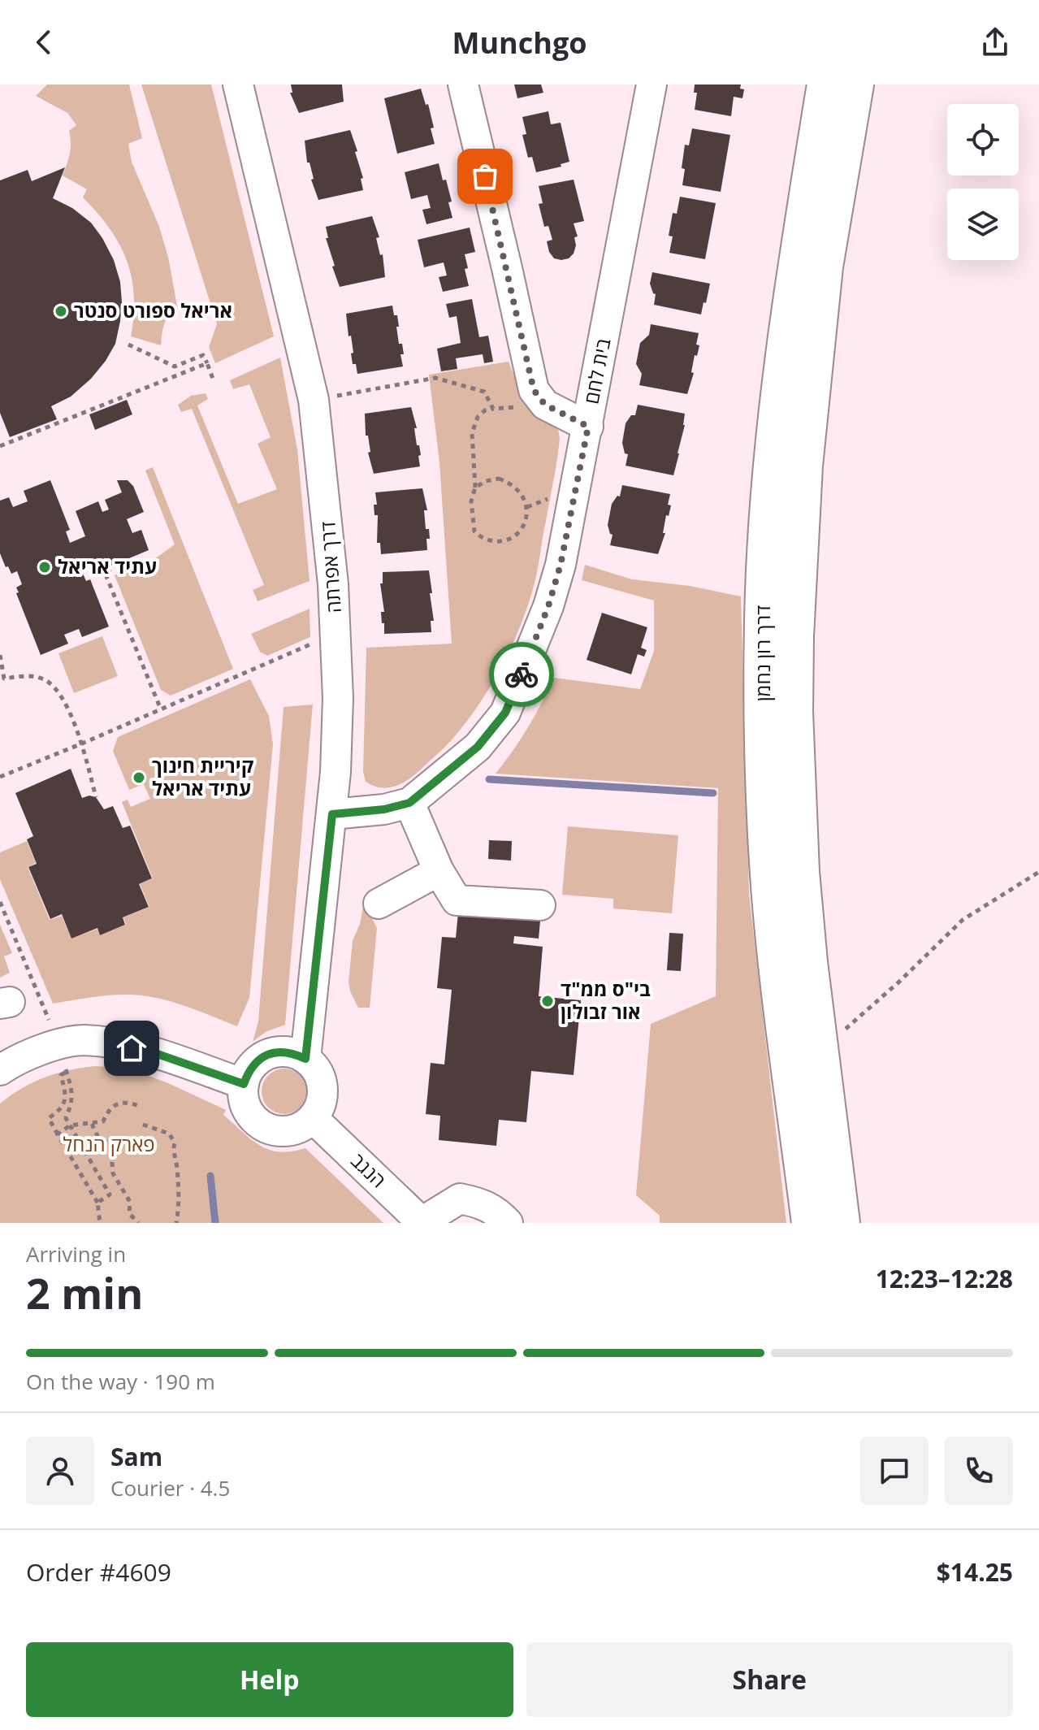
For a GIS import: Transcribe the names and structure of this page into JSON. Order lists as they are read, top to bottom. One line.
{"streets":{"main road":["דרך רון נחמן"],"street":["בית לחם","דרך אפרתה","הנגב"]},"crossings":[["בית לחם","דרך אפרתה"],["דרך אפרתה","הנגב"]],"parks":["פארק הנחל"],"places":["אריאל ספורט סנטר","עתיד אריאל","קיריית חינוך עתיד אריאל","בי\"ס ממ\"ד אור זבולון"],"page":{"header":"Munchgo","heading":["2 min","Arriving in","12:23–12:28"],"panel":["Sam","Courier · 4.5","Order #4609","$14.25"],"bar":"On the way · 190 m","buttons":["Help","Share"]}}
